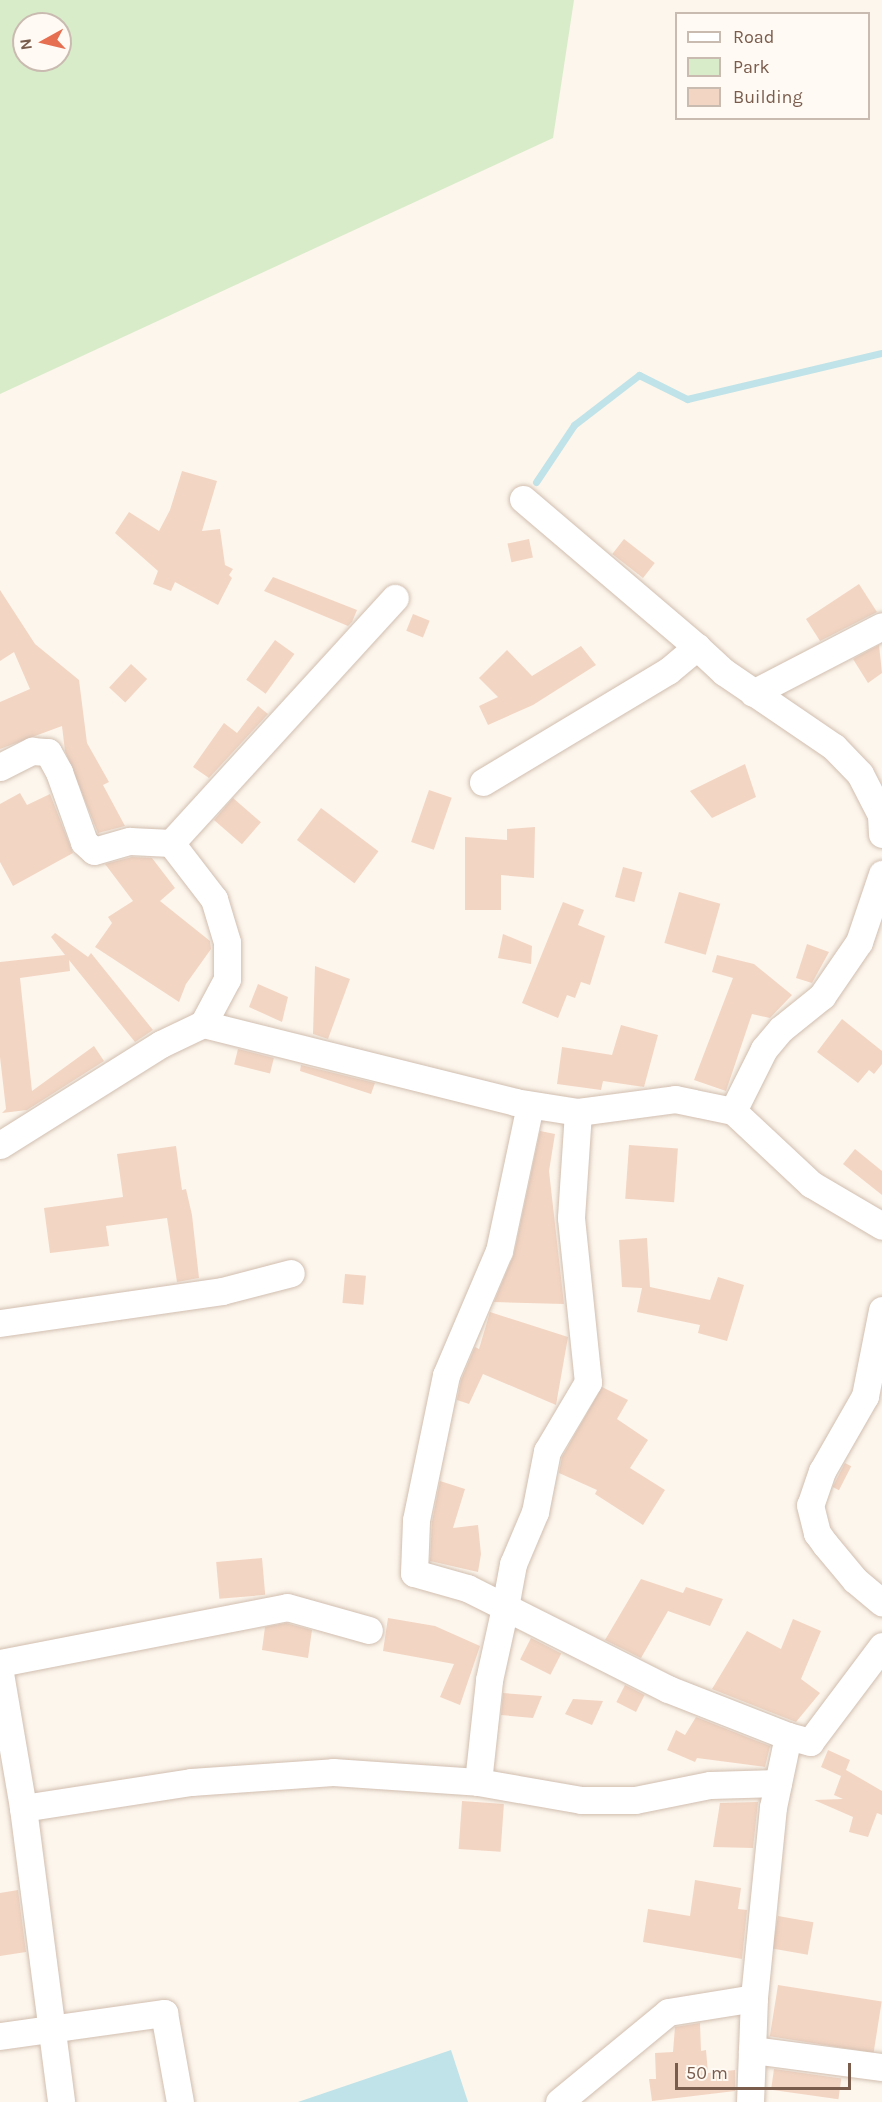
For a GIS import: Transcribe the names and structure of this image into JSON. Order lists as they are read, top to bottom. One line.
{"legend":["Road","Park","Building"],"scale_bar":"50 m","north":"left"}
